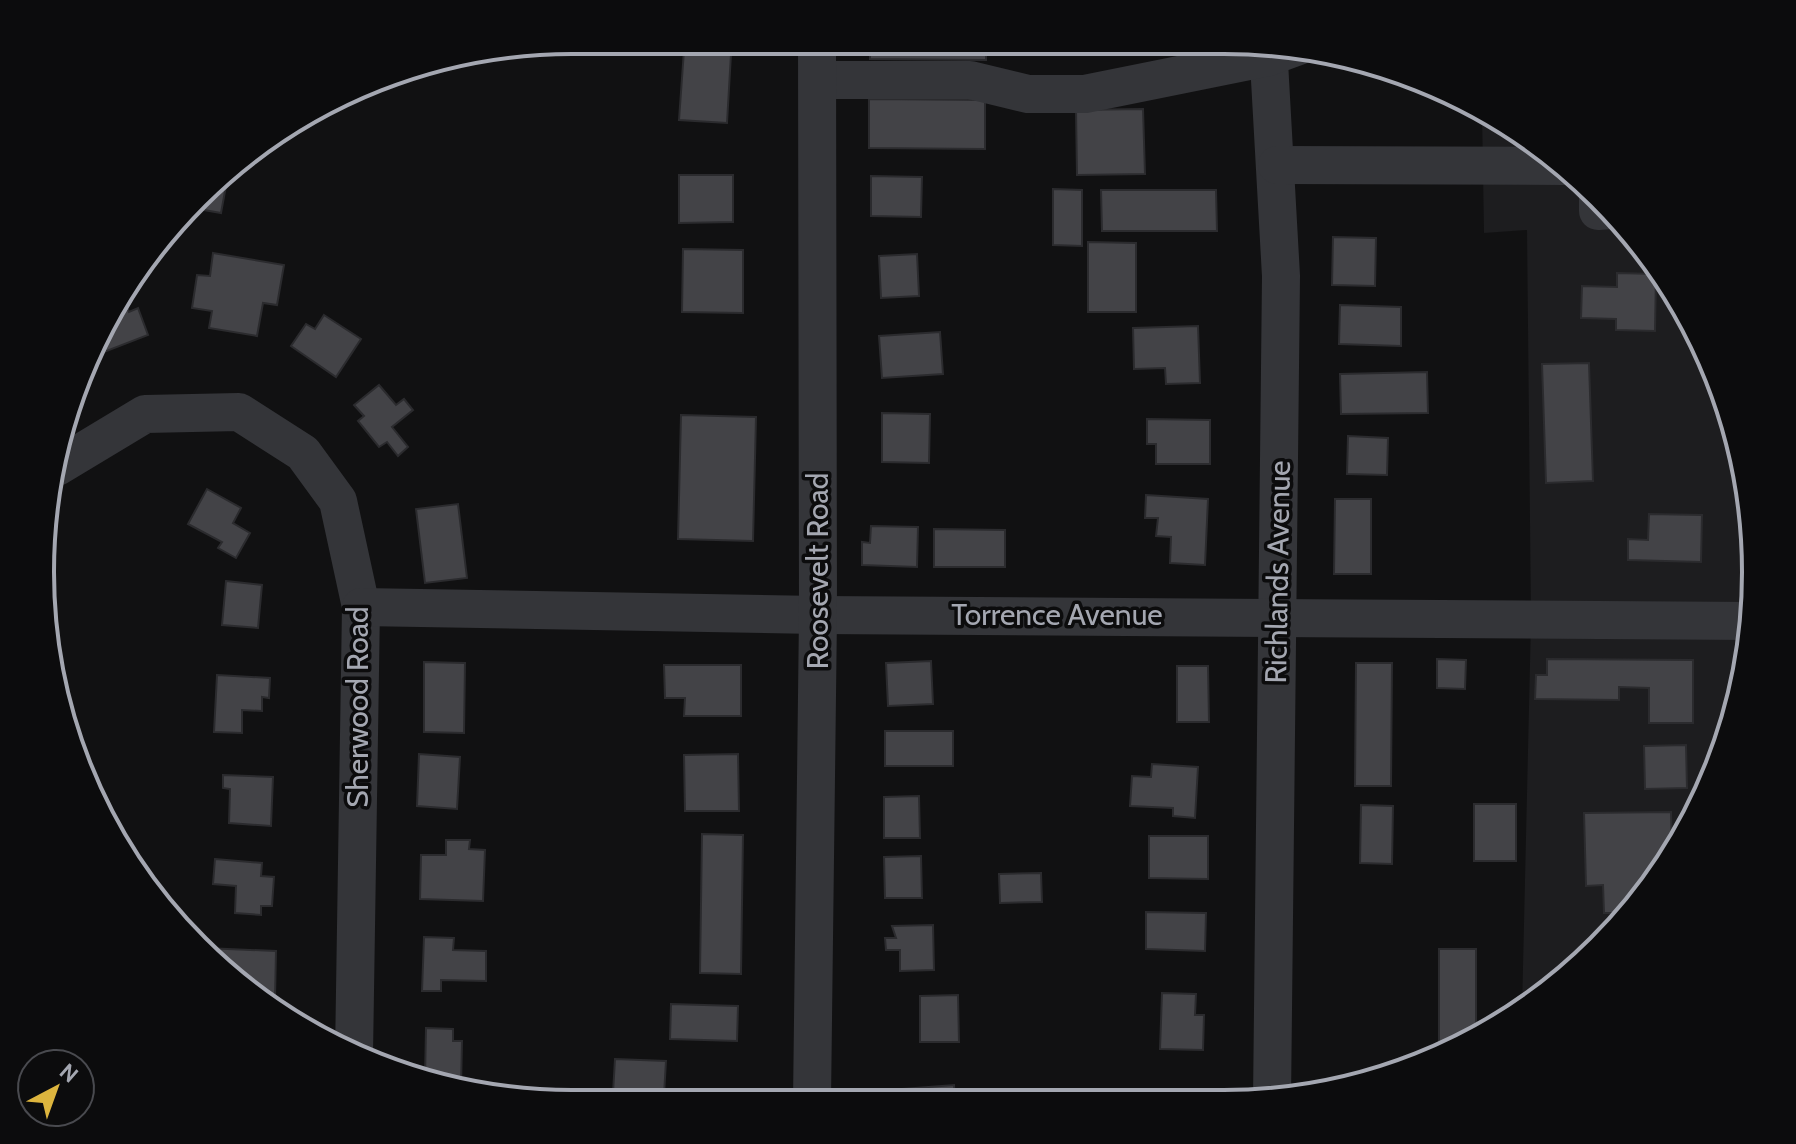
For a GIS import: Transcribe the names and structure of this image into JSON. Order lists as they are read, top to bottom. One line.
{"streets":{"street":["Roosevelt Road","Richlands Avenue","Torrence Avenue","Sherwood Road"]},"crossings":[["Roosevelt Road","Torrence Avenue"],["Richlands Avenue","Torrence Avenue"],["Torrence Avenue","Sherwood Road"]],"north":"top right"}
